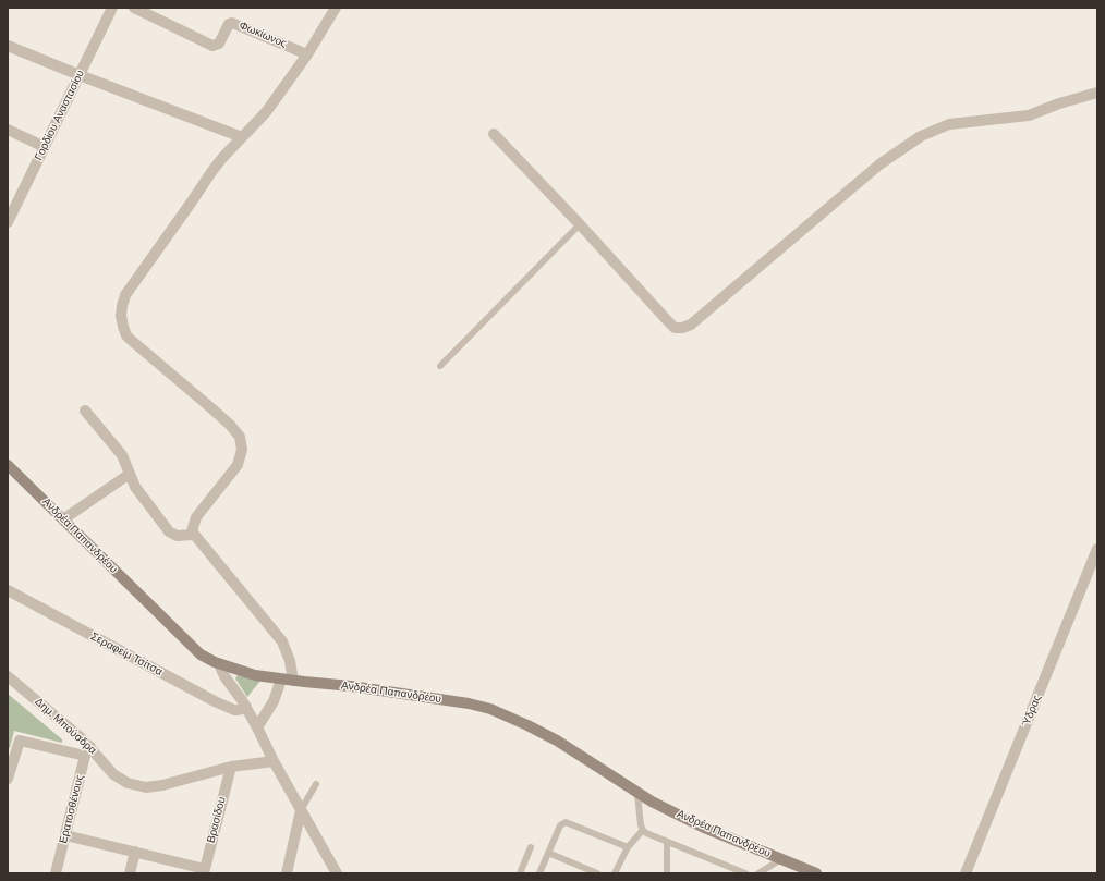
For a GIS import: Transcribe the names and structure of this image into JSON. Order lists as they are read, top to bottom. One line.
{"streets":{"main road":["Ανδρέα Παπανδρέου"],"street":["Φωκίωνος","Γορδίου Αναστασίου","Σεραφείμ Τσίτσα","Ύδρας","Δημ. Μπούσδρα","Ερατοσθένους","Βρασίδου"]},"crossings":[["Δημ. Μπούσδρα","Ερατοσθένους"],["Δημ. Μπούσδρα","Βρασίδου"]]}
